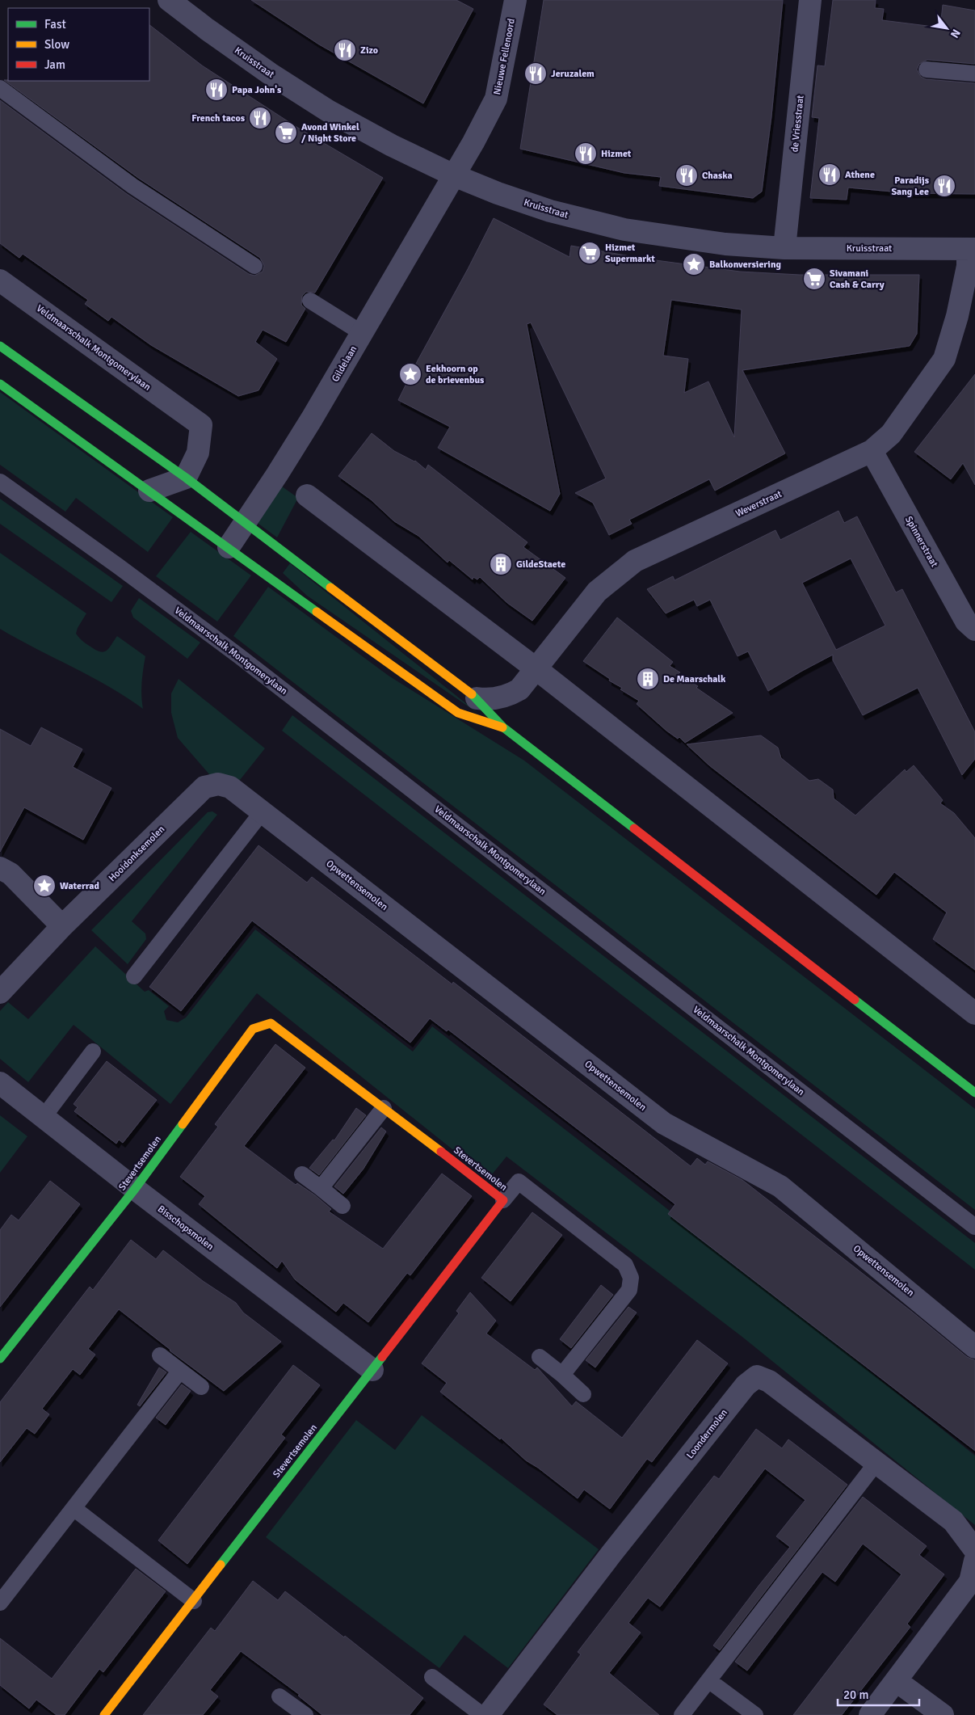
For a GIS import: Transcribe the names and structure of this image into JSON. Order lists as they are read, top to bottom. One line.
{"streets":{"main road":["Stevertsemolen"],"street":["Nieuwe Fellenoord","Kruisstraat","de Vriesstraat","Veldmaarschalk Montgomerylaan","Gildelaan","Weverstraat","Spinnerstraat","Hooidonksemolen","Opwettensemolen","Bisschopsmolen","Loondermolen"]},"crossings":[["Nieuwe Fellenoord","Kruisstraat"],["Nieuwe Fellenoord","Gildelaan"],["Kruisstraat","de Vriesstraat"],["Kruisstraat","Gildelaan"],["Kruisstraat","Weverstraat"],["Weverstraat","Spinnerstraat"],["Hooidonksemolen","Opwettensemolen"],["Stevertsemolen","Bisschopsmolen"]],"places":{"restaurant":["Zizo","Jeruzalem","Papa John's","French tacos","Hizmet","Athene","Chaska","Paradijs Sang Lee"],"supermarket":["Avond Winkel / Night Store","Hizmet Supermarkt","Sivamani Cash & Carry"],"place":["Balkonversiering","Eekhoorn op de brievenbus","Waterrad"],"building":["GildeStaete","De Maarschalk"]},"legend":["Fast","Slow","Jam"],"scale_bar":"20 m","north":"bottom right"}
